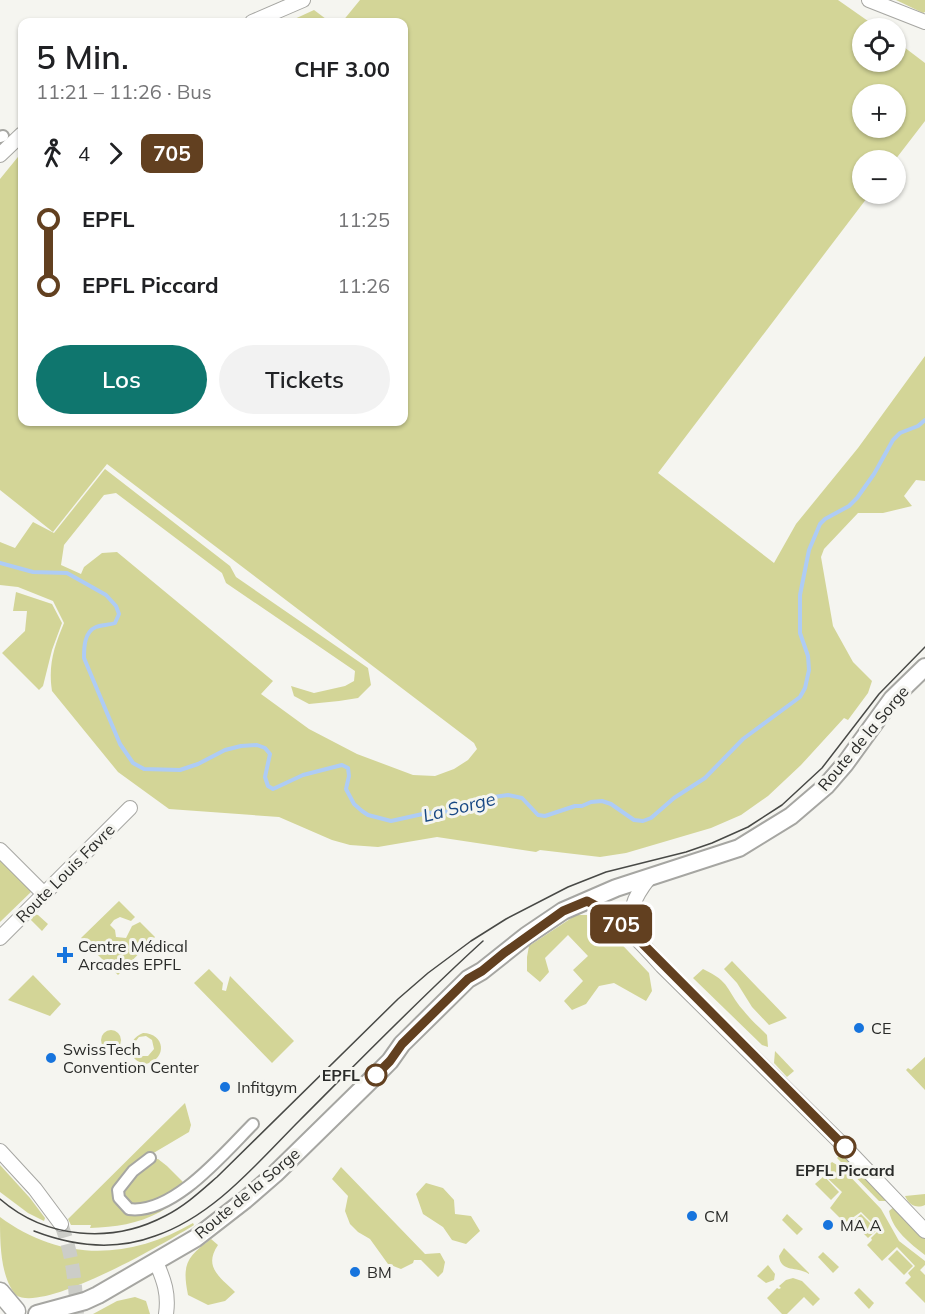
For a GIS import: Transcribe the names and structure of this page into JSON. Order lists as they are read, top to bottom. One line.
{"streets":{"street":["Route de la Sorge","Route Louis Favre"]},"water":["La Sorge"],"places":{"health":["Centre Médical Arcades EPFL"],"other":["CE","SwissTech Convention Center","EPFL","Infitgym","EPFL Piccard","CM","MA A","BM"]},"lines":["bus line 705"],"page":{"on_map":"705","map_buttons":["+","−"],"heading":["5 Min.","11:21 – 11:26 · Bus","CHF 3.00"],"legs":["4","705"],"list":[{"name":"EPFL","value":"11:25"},{"name":"EPFL Piccard","value":"11:26"}],"buttons":["Los","Tickets"]}}
